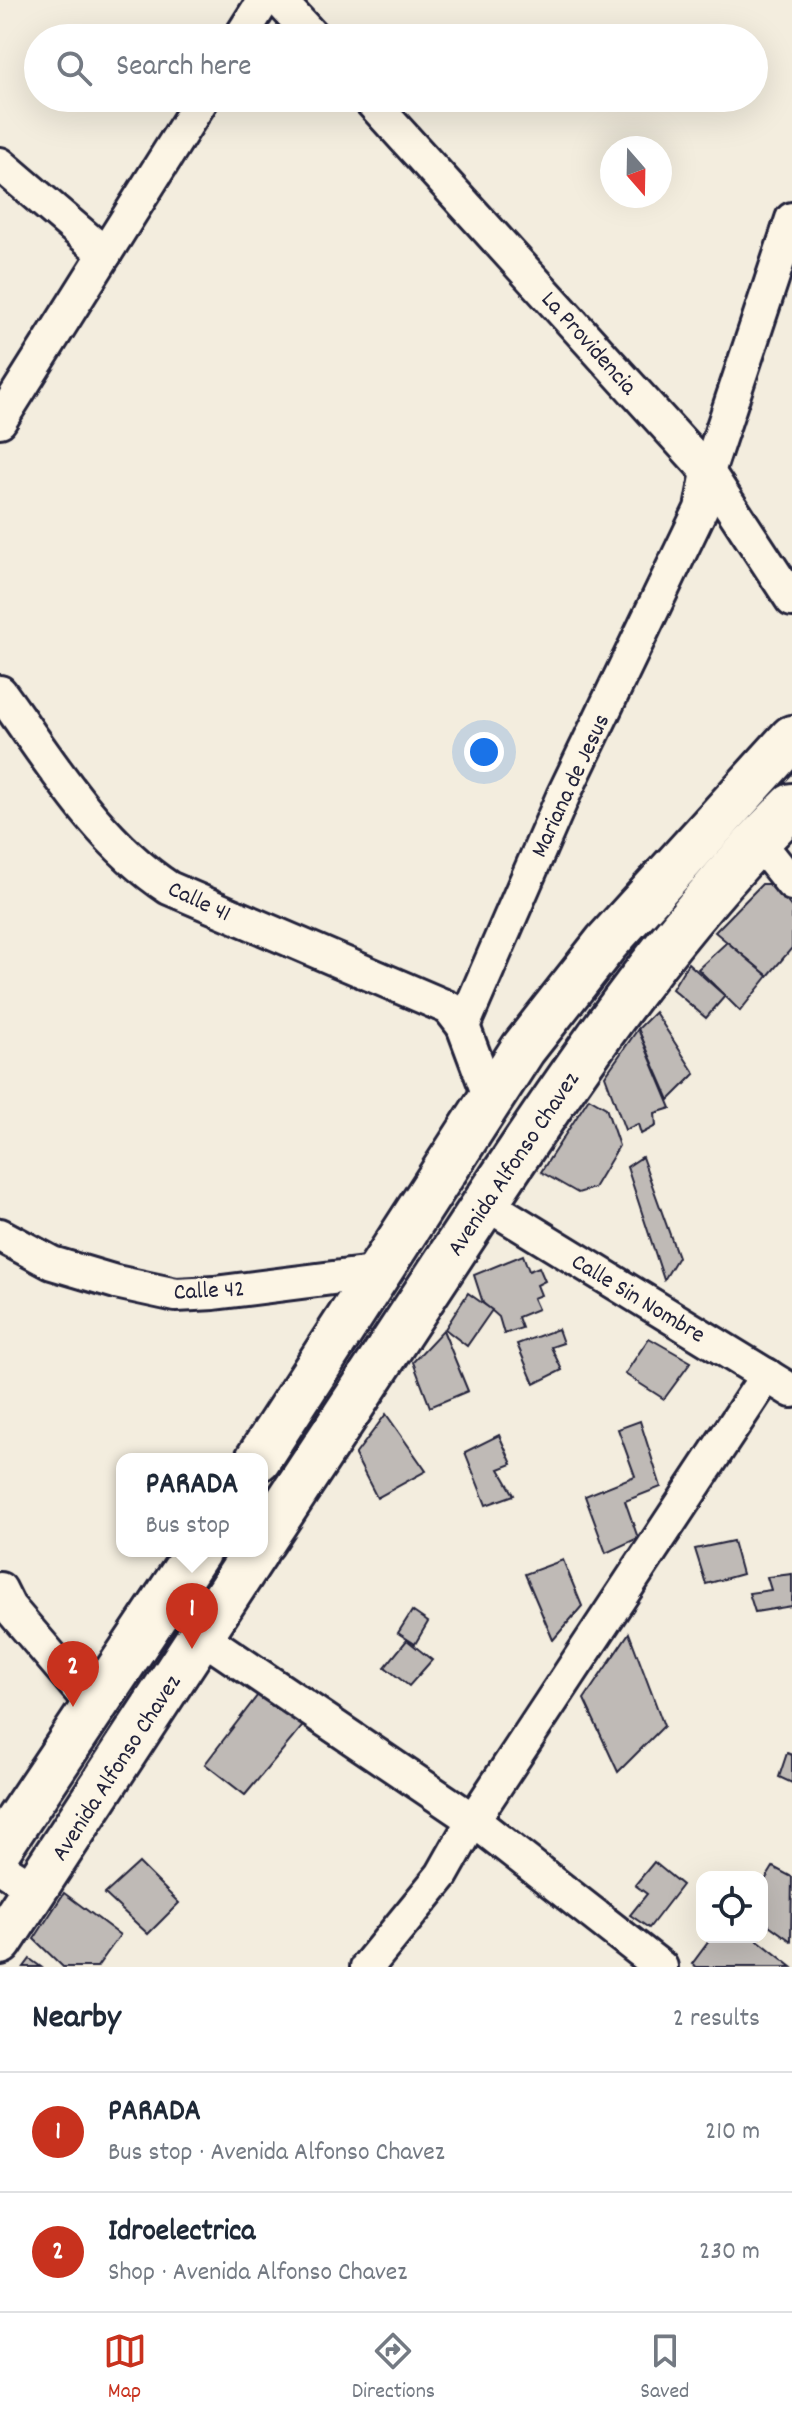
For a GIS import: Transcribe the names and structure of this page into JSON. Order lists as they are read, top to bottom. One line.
{"streets":{"main road":["Avenida Alfonso Chavez"],"street":["La Providencia","Mariana de Jesus","Calle 41","Calle 42","Calle Sin Nombre"]},"crossings":[["La Providencia","Mariana de Jesus"],["Mariana de Jesus","Calle 41"],["Avenida Alfonso Chavez","Calle 42"],["Avenida Alfonso Chavez","Calle Sin Nombre"]],"north":"bottom","page":{"search":"Search here","popup":["PARADA","Bus stop"],"pins":["1","2"],"heading":["Nearby","2 results"],"list":[{"mark":"1","name":"PARADA","note":"Bus stop · Avenida Alfonso Chavez","value":"210 m"},{"mark":"2","name":"Idroelectrica","note":"Shop · Avenida Alfonso Chavez","value":"230 m"}],"nav":["Map","Directions","Saved"]}}
